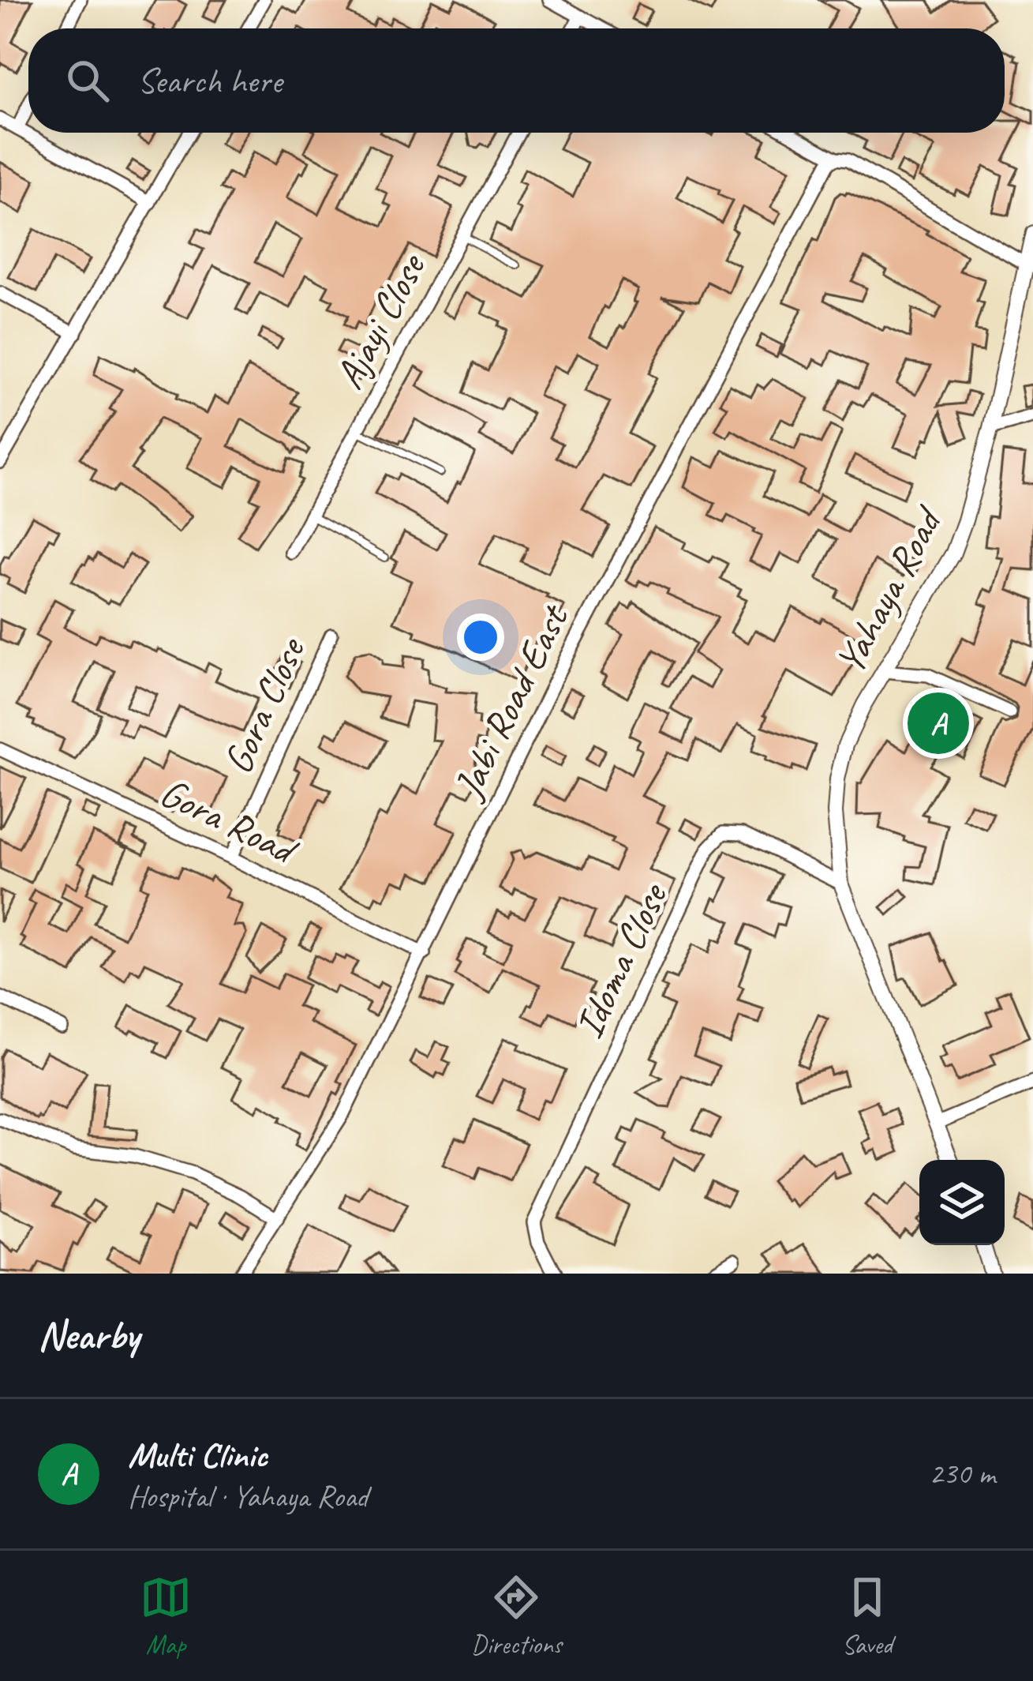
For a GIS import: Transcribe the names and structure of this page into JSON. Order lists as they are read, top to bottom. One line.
{"streets":{"street":["Ajayi Close","Yahaya Road","Jabi Road East","Gora Close","Gora Road","Idoma Close"]},"crossings":[["Yahaya Road","Idoma Close"],["Jabi Road East","Gora Road"],["Gora Close","Gora Road"]],"page":{"search":"Search here","pins":"A","heading":"Nearby","list":[{"mark":"A","name":"Multi Clinic","note":"Hospital · Yahaya Road","value":"230 m"}],"nav":["Map","Directions","Saved"]}}
